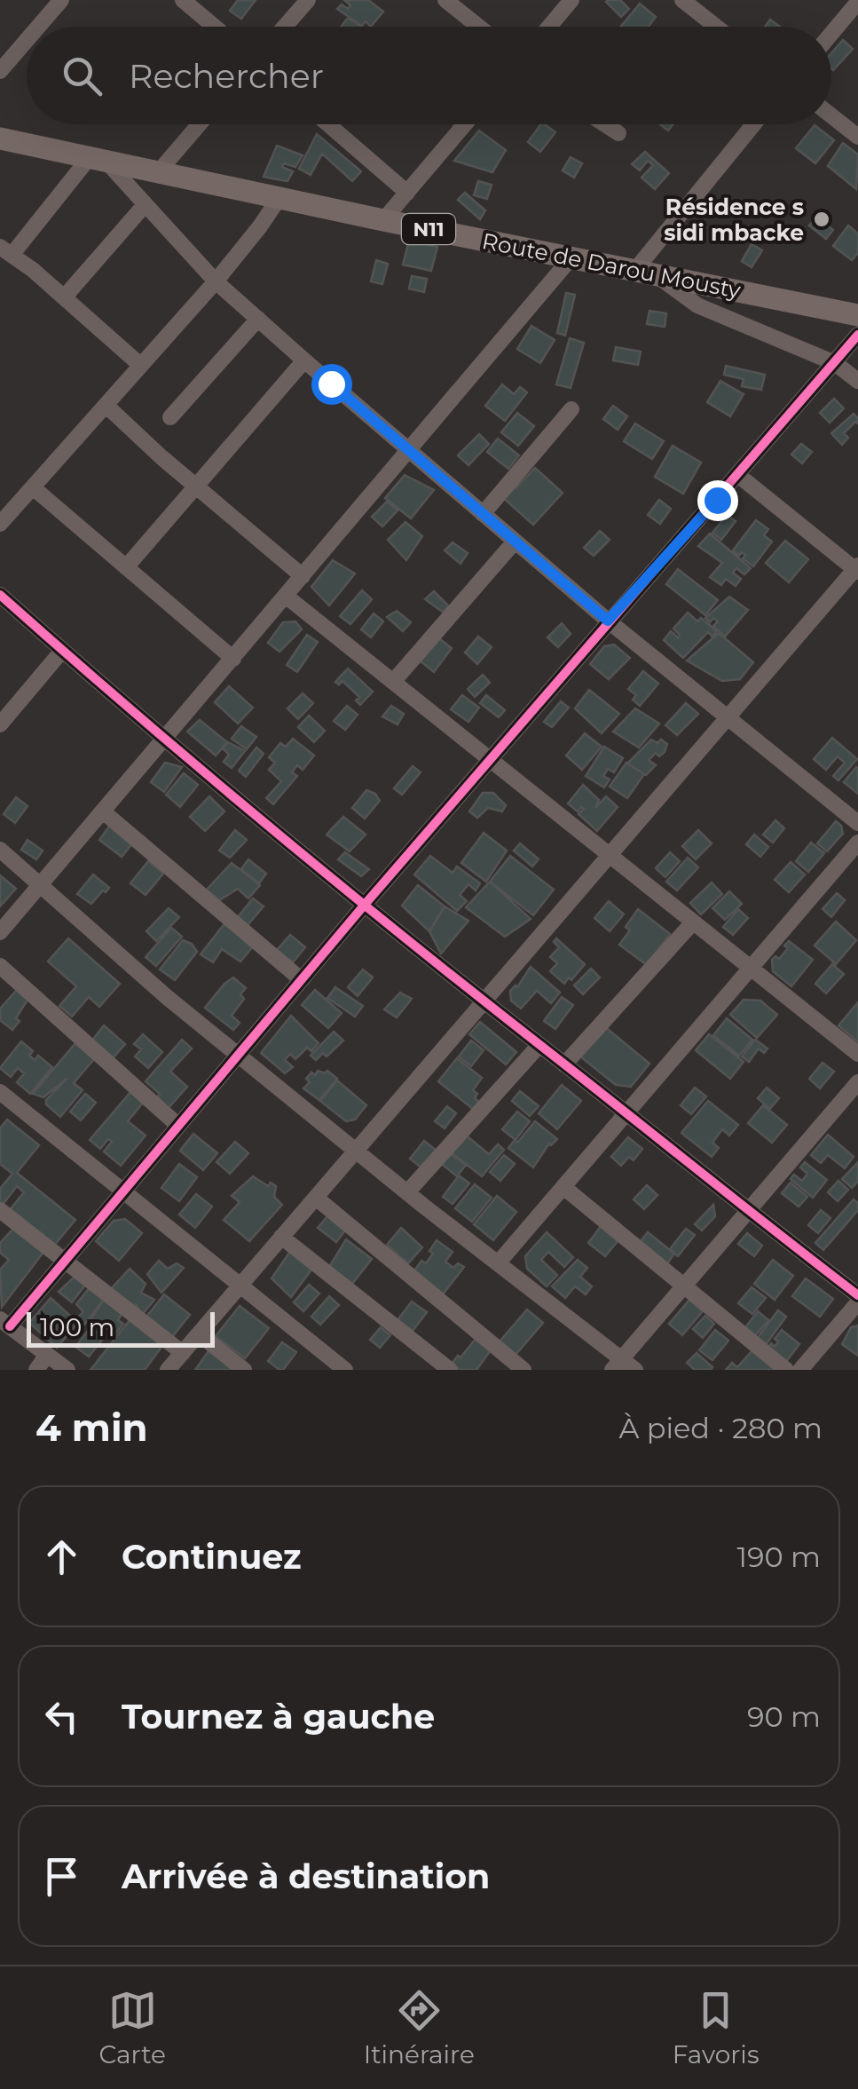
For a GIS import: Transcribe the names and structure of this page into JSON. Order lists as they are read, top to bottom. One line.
{"streets":{"main road":["N11","Route de Darou Mousty"]},"places":["Résidence s sidi mbacke"],"scale_bar":"100 m","page":{"search":"Rechercher","scale":"100 m","heading":["4 min","À pied · 280 m"],"list":[["Continuez","190 m"],["Tournez à gauche","90 m"],"Arrivée à destination"],"nav":["Carte","Itinéraire","Favoris"]}}
